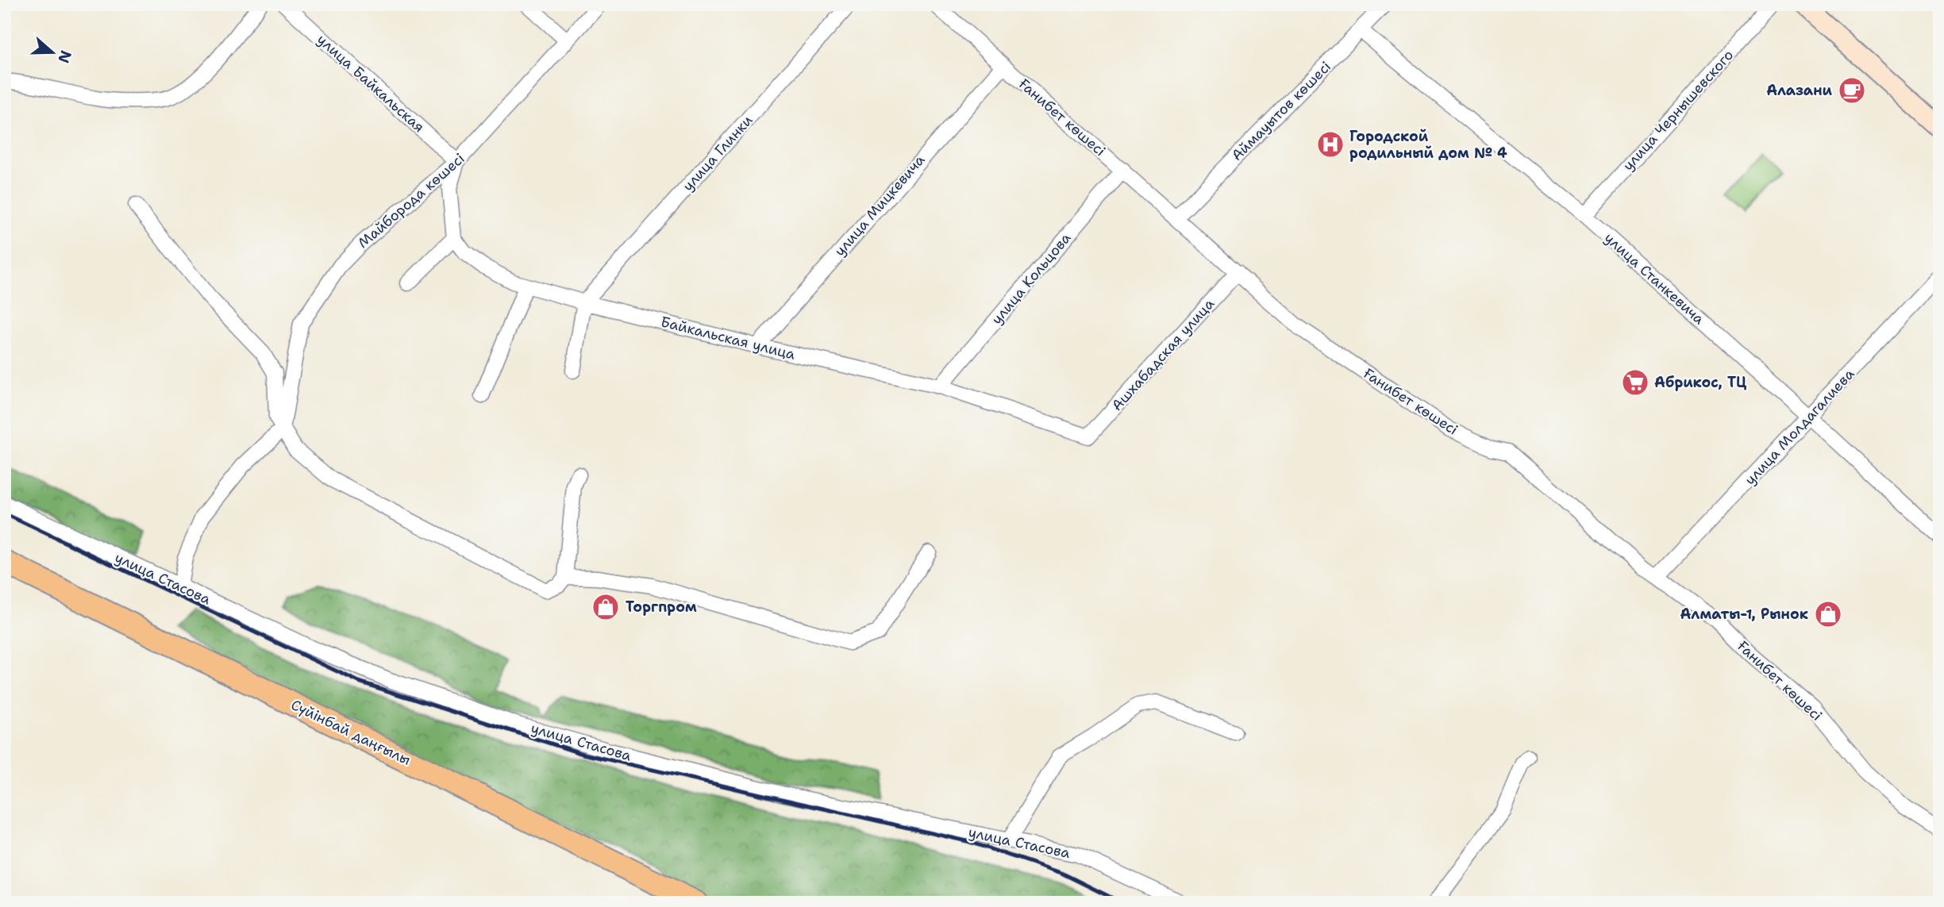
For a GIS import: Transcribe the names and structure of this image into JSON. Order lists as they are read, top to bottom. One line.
{"streets":{"main road":["Сүйінбай даңғылы"],"street":["улица Байкальская","улица Чернышевского","Аймауытов көшесі","Ғанибет көшесі","улица Глинки","Майборода көшесі","улица Мицкевича","улица Кольцова","улица Станкевича","Байкальская улица","Ашхабадская улица","улица Молдагалиева","улица Стасова"]},"crossings":[["улица Байкальская","Майборода көшесі"],["улица Чернышевского","улица Станкевича"],["Аймауытов көшесі","Ғанибет көшесі"],["Аймауытов көшесі","улица Станкевича"],["Ғанибет көшесі","улица Мицкевича"],["Ғанибет көшесі","улица Кольцова"],["Ғанибет көшесі","Ашхабадская улица"],["Ғанибет көшесі","улица Молдагалиева"],["улица Глинки","Байкальская улица"],["улица Мицкевича","Байкальская улица"],["улица Кольцова","Байкальская улица"],["улица Станкевича","улица Молдагалиева"],["Байкальская улица","Ашхабадская улица"]],"places":{"cafe":["Алазани"],"hospital":["Городской родильный дом № 4"],"supermarket":["Абрикос, ТЦ"],"shop":["Торгпром","Алматы-1, Рынок"]},"north":"right"}
